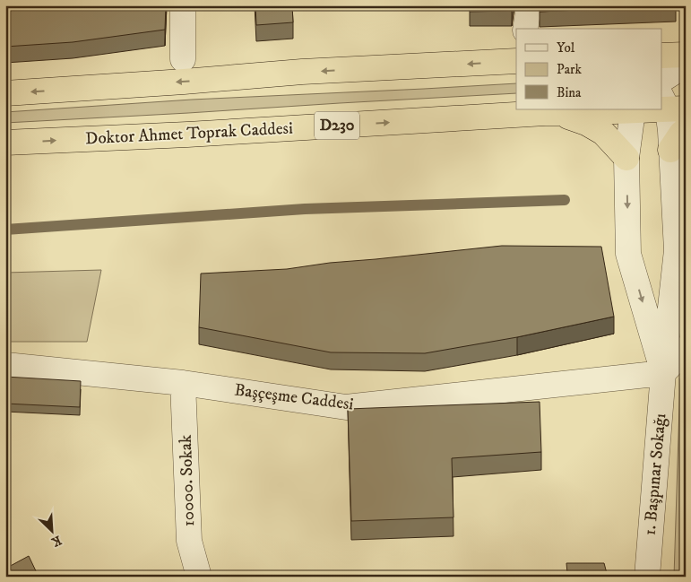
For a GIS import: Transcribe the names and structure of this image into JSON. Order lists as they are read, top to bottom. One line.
{"streets":{"highway":["D230","Doktor Ahmet Toprak Caddesi"],"street":["Başçeşme Caddesi","1. Başpınar Sokağı","10000. Sokak"]},"crossings":[["Başçeşme Caddesi","1. Başpınar Sokağı"],["Başçeşme Caddesi","10000. Sokak"]],"legend":["Yol","Park","Bina"],"north":"bottom right"}
